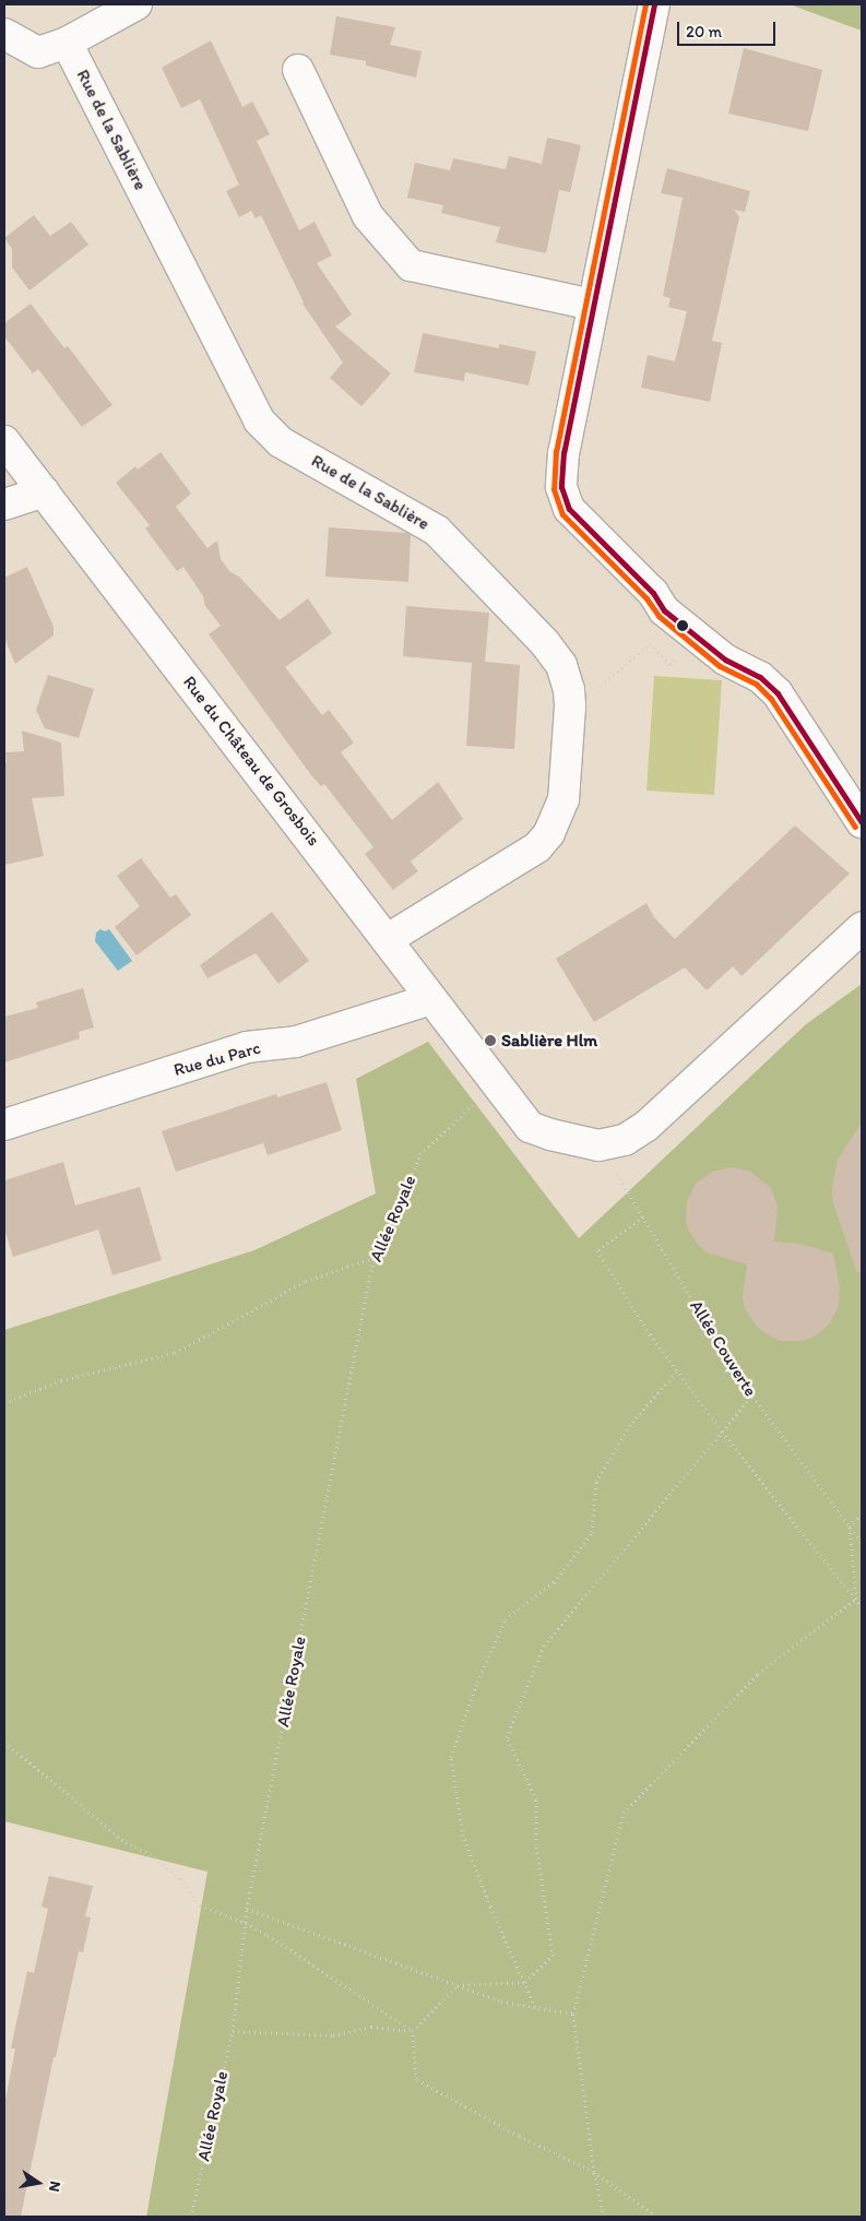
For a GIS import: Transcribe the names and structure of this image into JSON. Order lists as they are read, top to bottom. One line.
{"streets":{"street":["Rue de la Sablière","Rue du Château de Grosbois","Rue du Parc"],"path":["Allée Royale","Allée Couverte"]},"crossings":[["Rue de la Sablière","Rue du Château de Grosbois"],["Rue du Château de Grosbois","Rue du Parc"],["Rue du Château de Grosbois","Allée Royale"],["Rue du Château de Grosbois","Allée Couverte"]],"places":["Sablière Hlm"],"scale_bar":"20 m","north":"right"}
